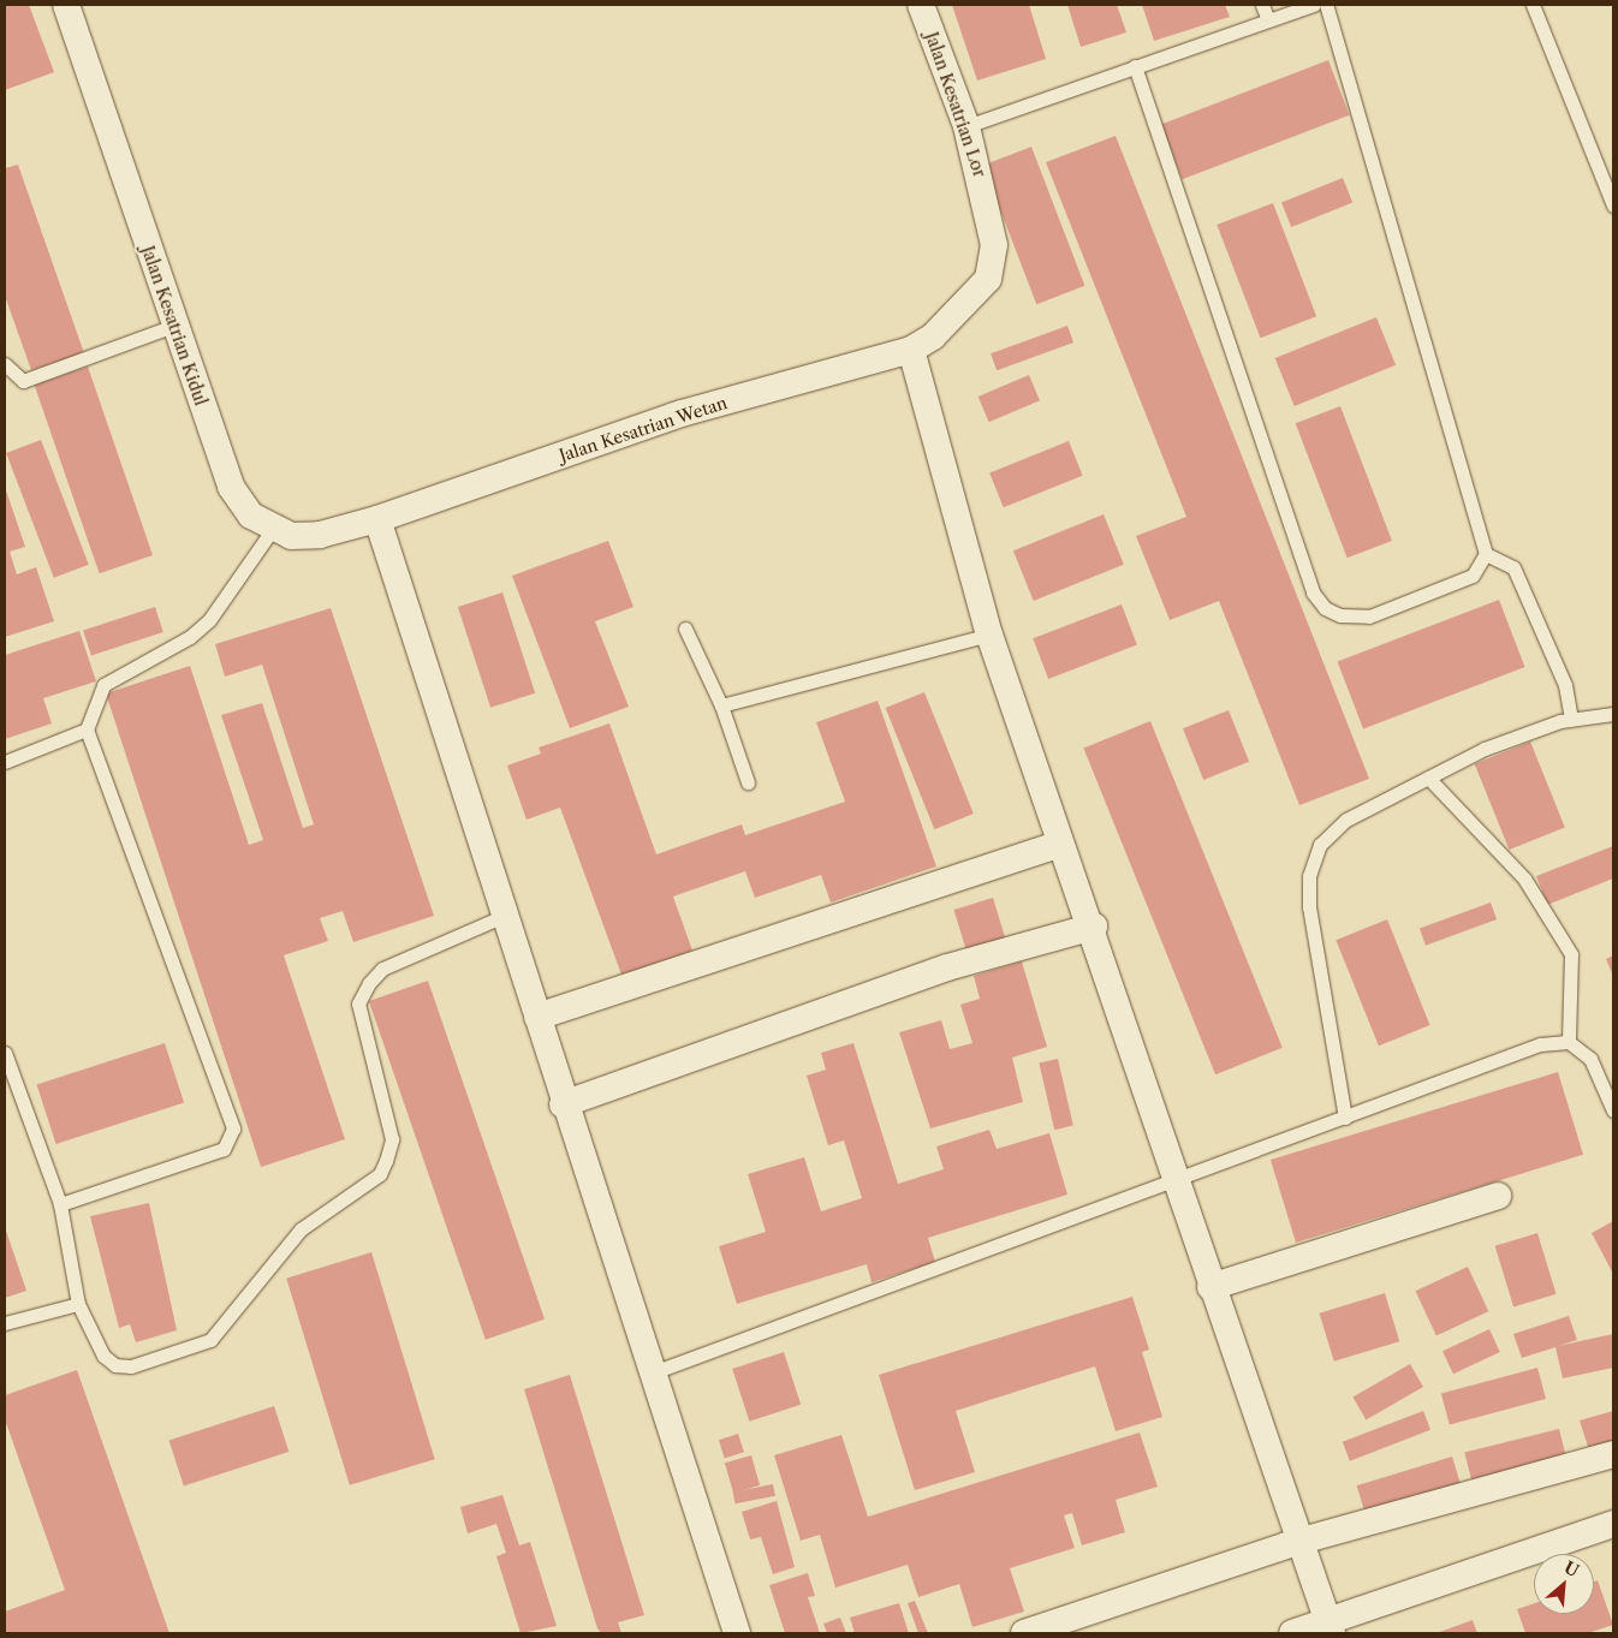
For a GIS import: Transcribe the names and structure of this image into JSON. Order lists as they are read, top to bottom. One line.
{"streets":{"street":["Jalan Kesatrian Lor","Jalan Kesatrian Kidul","Jalan Kesatrian Wetan"]},"crossings":[["Jalan Kesatrian Lor","Jalan Kesatrian Wetan"],["Jalan Kesatrian Kidul","Jalan Kesatrian Wetan"]],"north":"top right"}
